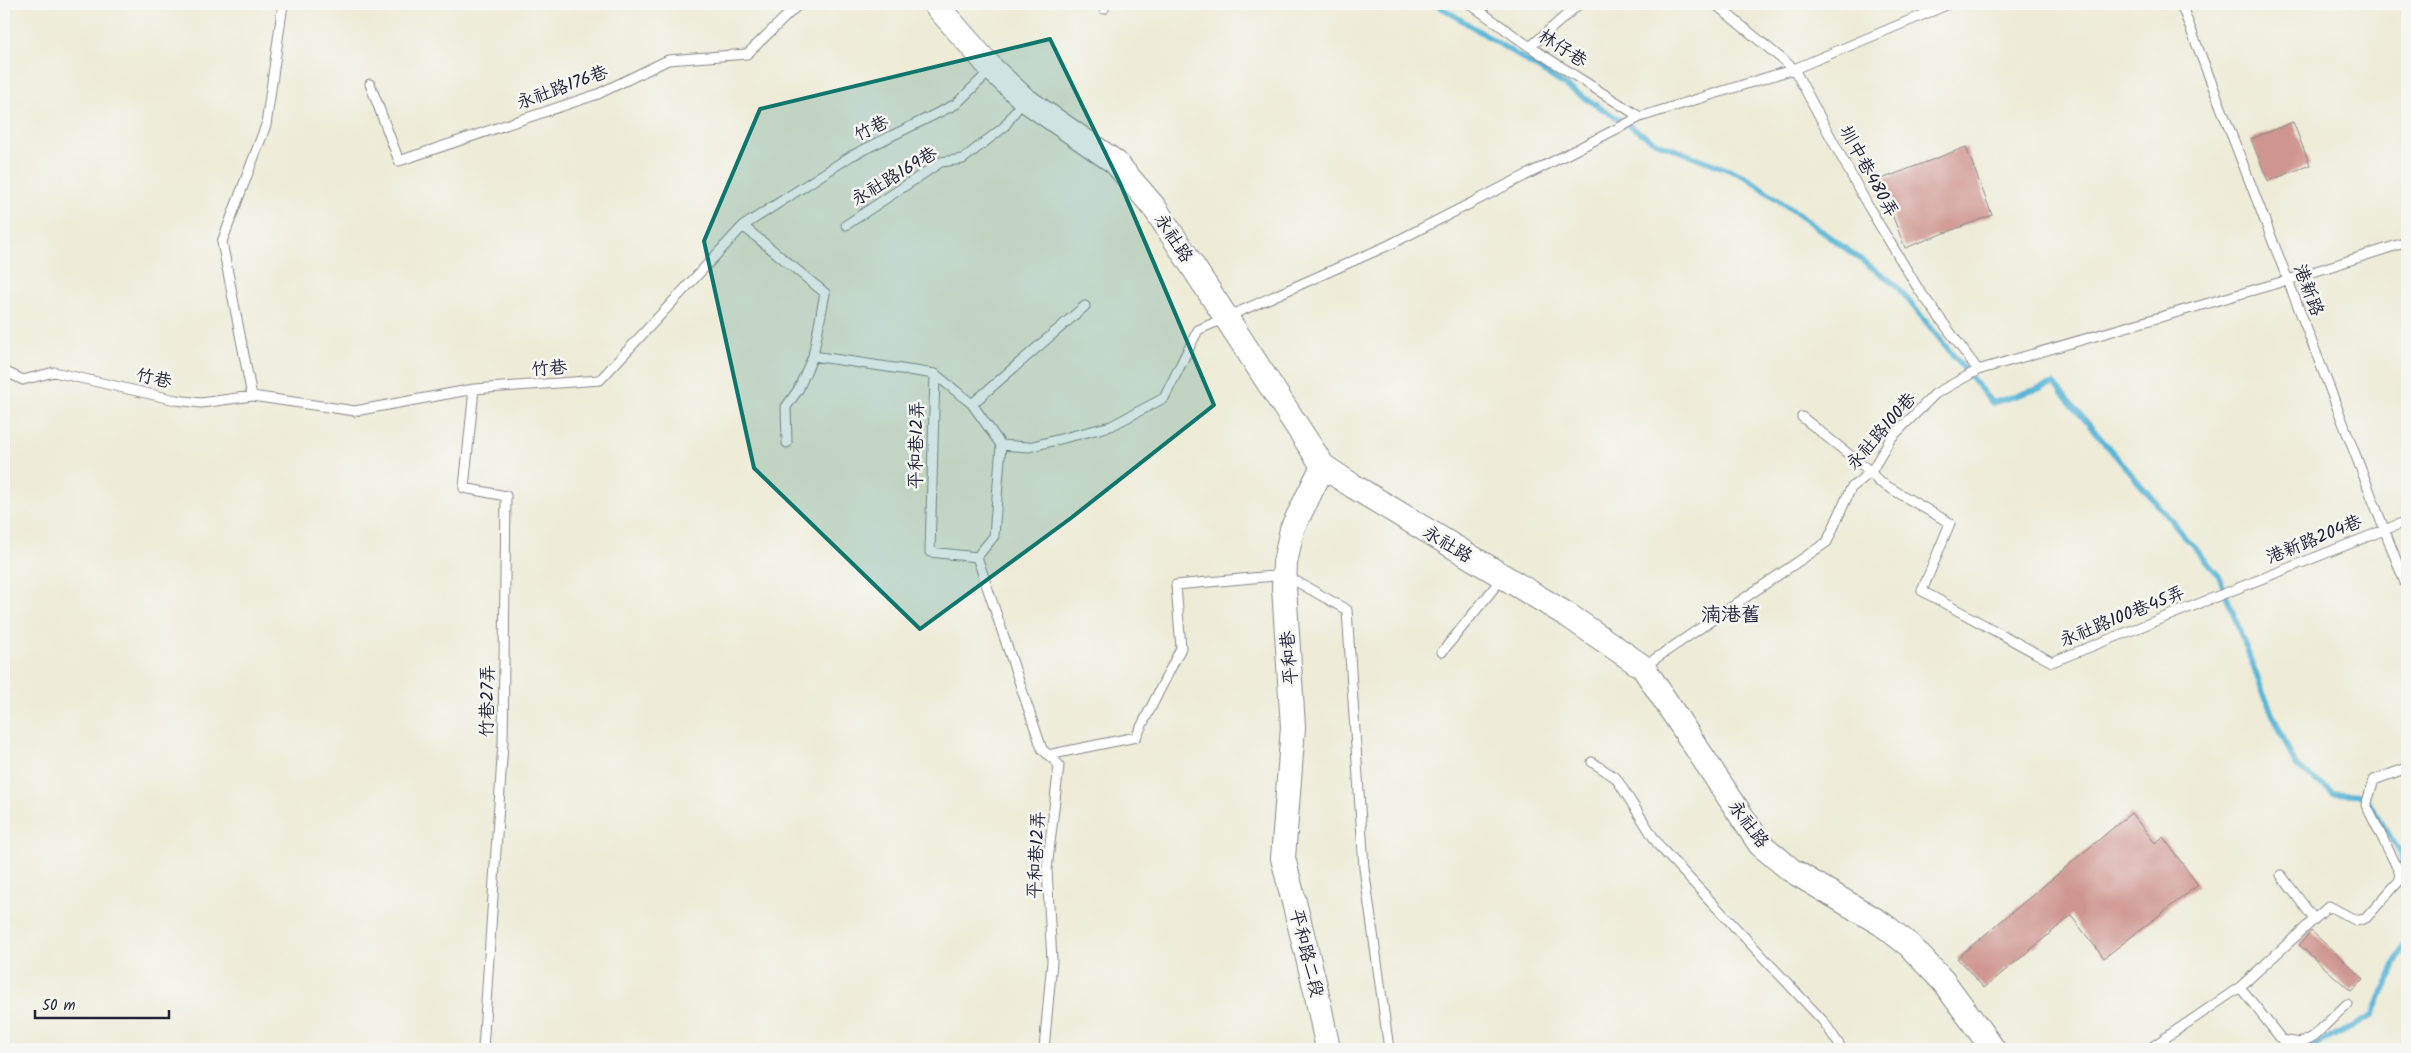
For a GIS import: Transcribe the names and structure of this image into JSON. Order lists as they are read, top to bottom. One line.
{"streets":{"street":["永社路","平和巷","平和路二段"],"lane":["林仔巷","永社路176巷","竹巷","圳中巷480弄","永社路169巷","港新路","永社路100巷","平和巷12弄","港新路204巷","永社路100巷45弄","竹巷27弄"]},"crossings":[["竹巷","永社路"],["竹巷","竹巷27弄"],["圳中巷480弄","永社路100巷"],["永社路169巷","永社路"],["永社路","永社路100巷"],["永社路","平和巷"],["港新路","永社路100巷"],["港新路","港新路204巷"],["永社路100巷","永社路100巷45弄"],["港新路204巷","永社路100巷45弄"],["平和巷","平和路二段"]],"districts":["湳港舊"],"scale_bar":"50 m"}
